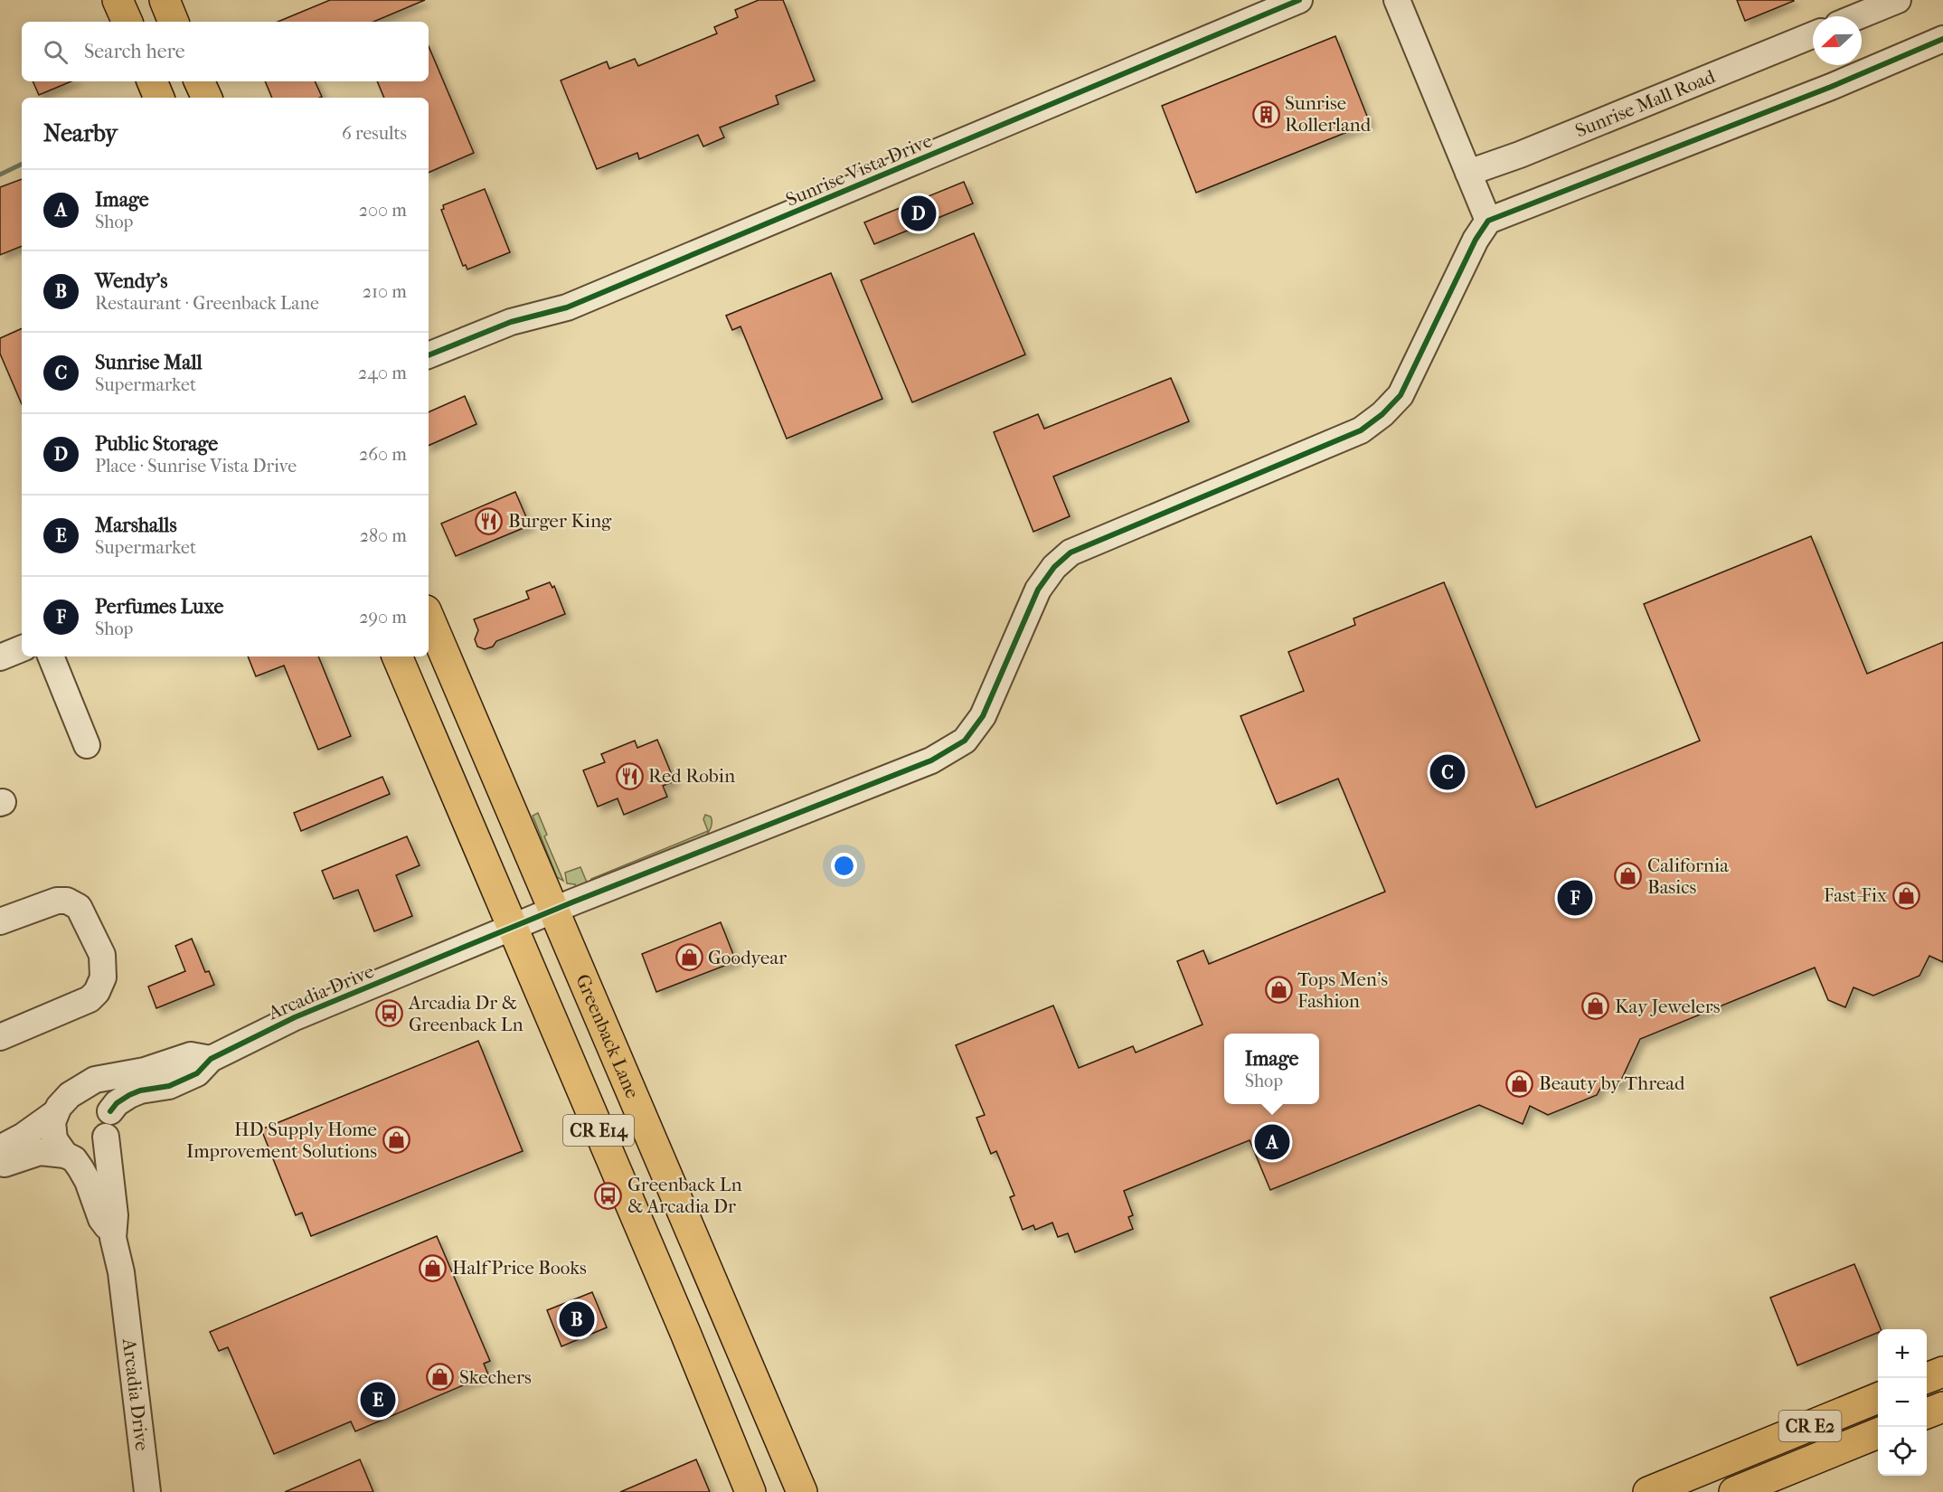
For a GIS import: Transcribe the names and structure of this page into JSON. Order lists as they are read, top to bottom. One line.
{"streets":{"main road":["Greenback Lane","CR E14","CR E2"],"street":["Sunrise Mall Road","Sunrise Vista Drive","Arcadia Drive"]},"crossings":[["Arcadia Drive","Greenback Lane"],["Arcadia Drive","CR E14"]],"places":{"building":["Sunrise Rollerland"],"restaurant":["Burger King","Red Robin"],"shop":["California Basics","Fast-Fix","Goodyear","Tops Men's Fashion","Kay Jewelers","Beauty by Thread","HD Supply Home Improvement Solutions","Half Price Books","Skechers"],"bus stop":["Arcadia Dr & Greenback Ln","Greenback Ln & Arcadia Dr"]},"north":"left","page":{"search":"Search here","heading":["Nearby","6 results"],"list":[{"mark":"A","name":"Image","note":"Shop","value":"200 m"},{"mark":"B","name":"Wendy's","note":"Restaurant · Greenback Lane","value":"210 m"},{"mark":"C","name":"Sunrise Mall","note":"Supermarket","value":"240 m"},{"mark":"D","name":"Public Storage","note":"Place · Sunrise Vista Drive","value":"260 m"},{"mark":"E","name":"Marshalls","note":"Supermarket","value":"280 m"},{"mark":"F","name":"Perfumes Luxe","note":"Shop","value":"290 m"}],"pins":["D","C","F","A","B","E"],"popup":["Image","Shop"],"map_buttons":["+","−"]}}
